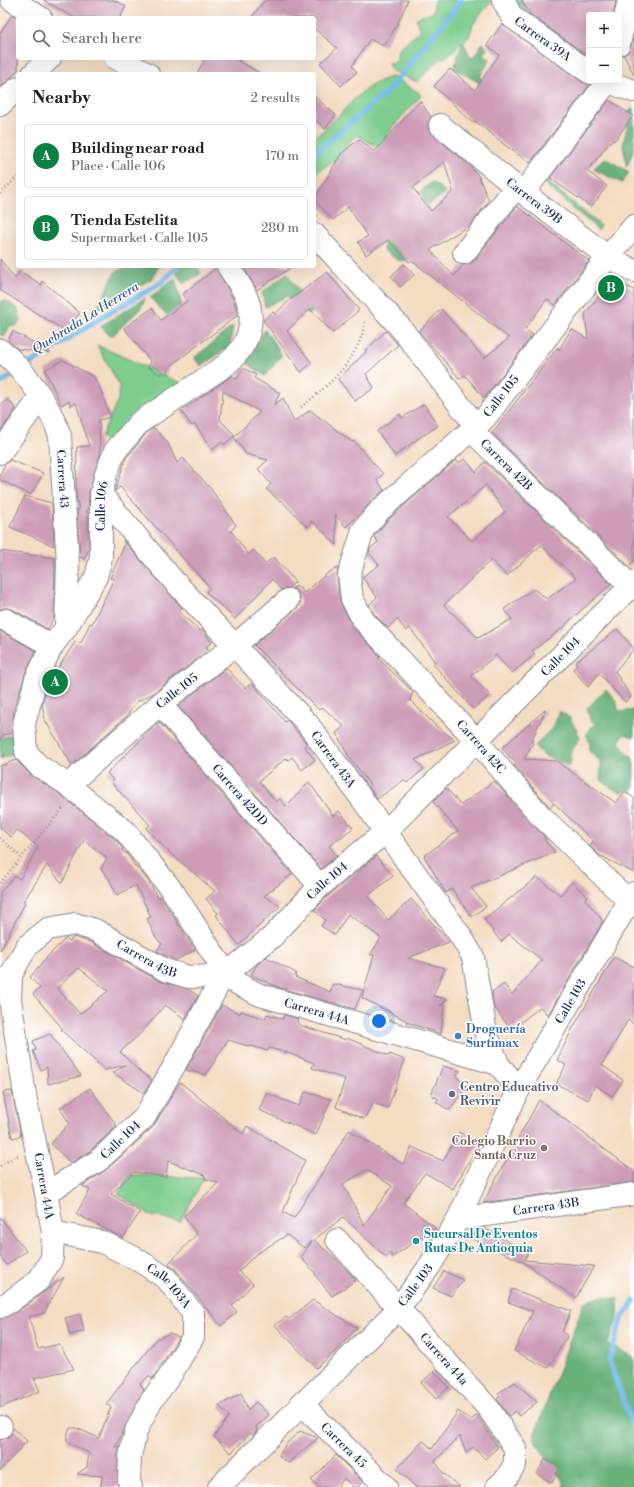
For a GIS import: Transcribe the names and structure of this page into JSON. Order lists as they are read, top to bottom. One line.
{"streets":{"street":["Carrera 39A","Carrera 39B","Calle 105","Carrera 42B","Carrera 43","Calle 106","Calle 104","Carrera 42C","Carrera 43A","Carrera 42DD","Carrera 43B","Calle 103","Carrera 44A","Calle 103A","Carrera 44a","Carrera 45"]},"crossings":[["Carrera 39B","Calle 105"],["Calle 105","Carrera 42B"],["Calle 105","Calle 106"],["Calle 105","Carrera 42C"],["Calle 105","Carrera 43A"],["Calle 105","Carrera 42DD"],["Carrera 42B","Calle 104"],["Carrera 43","Calle 106"],["Calle 106","Carrera 43A"],["Calle 104","Carrera 42C"],["Calle 104","Carrera 43A"],["Calle 104","Carrera 42DD"],["Calle 104","Carrera 43B"],["Calle 104","Carrera 44A"],["Carrera 42C","Calle 103"],["Carrera 43A","Carrera 44A"],["Carrera 43B","Calle 103"],["Carrera 43B","Carrera 44A"],["Calle 103","Carrera 44a"],["Calle 103","Carrera 45"],["Carrera 44A","Calle 103A"]],"water":["Quebrada La Herrera"],"places":["Droguería Surtimax","Centro Educativo Revivir","Colegio Barrio Santa Cruz","Sucursal De Eventos Rutas De Antioquia"],"page":{"map_buttons":["+","−"],"search":"Search here","heading":["Nearby","2 results"],"list":[{"mark":"A","name":"Building near road","note":"Place · Calle 106","value":"170 m"},{"mark":"B","name":"Tienda Estelita","note":"Supermarket · Calle 105","value":"280 m"}],"pins":["B","A"]}}
